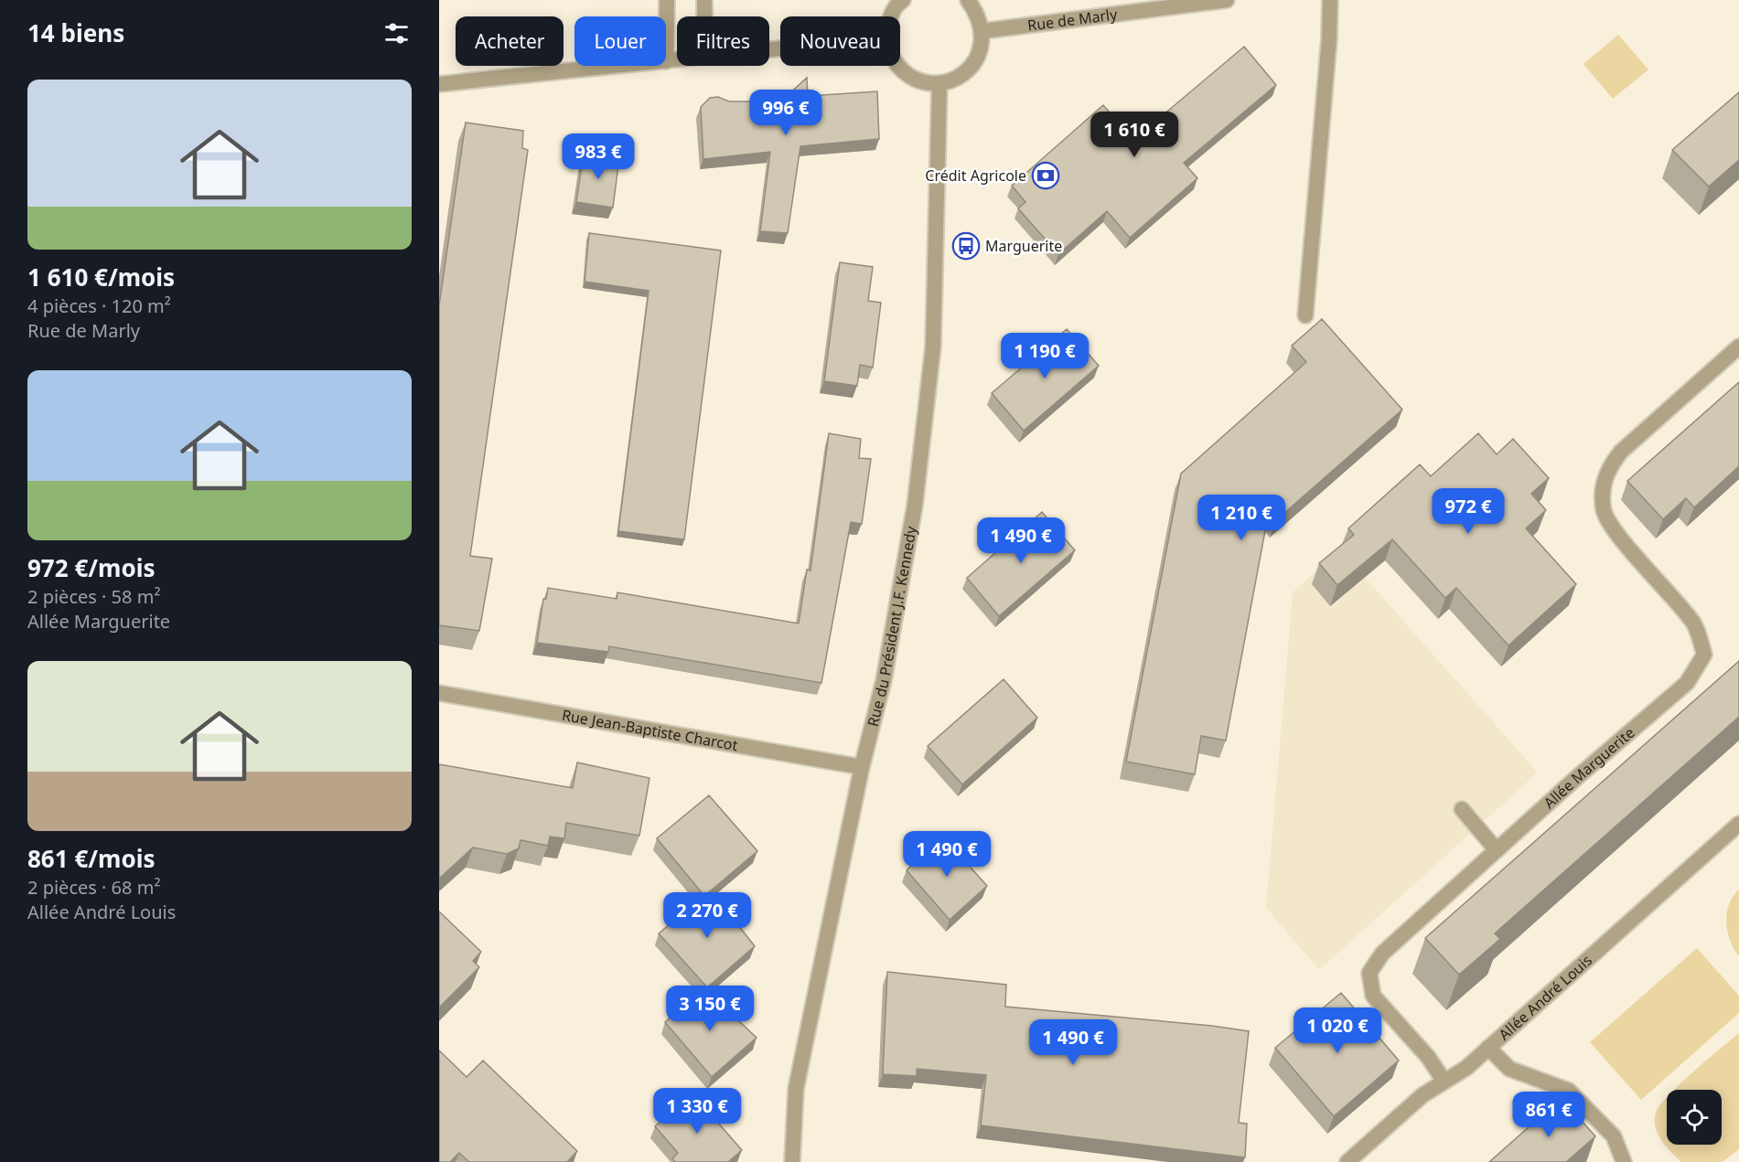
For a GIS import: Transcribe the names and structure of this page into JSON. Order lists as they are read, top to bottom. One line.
{"streets":{"street":["Rue de Marly","Rue du Président J.F. Kennedy","Rue Jean-Baptiste Charcot","Allée Marguerite","Allée André Louis"]},"crossings":[["Rue du Président J.F. Kennedy","Rue Jean-Baptiste Charcot"]],"places":{"bank":["Crédit Agricole"],"bus stop":["Marguerite"]},"page":{"heading":"14 biens","chip":["Acheter","Louer","Filtres","Nouveau"],"list":[{"name":"1 610 €/mois","note":"4 pièces · 120 m² · Rue de Marly"},{"name":"972 €/mois","note":"2 pièces · 58 m² · Allée Marguerite"},{"name":"861 €/mois","note":"2 pièces · 68 m² · Allée André Louis"}],"price":["996 €","1 610 €","983 €","1 190 €","972 €","1 210 €","1 490 €","1 490 €","2 270 €","3 150 €","1 020 €","1 490 €","1 330 €","861 €"]}}
